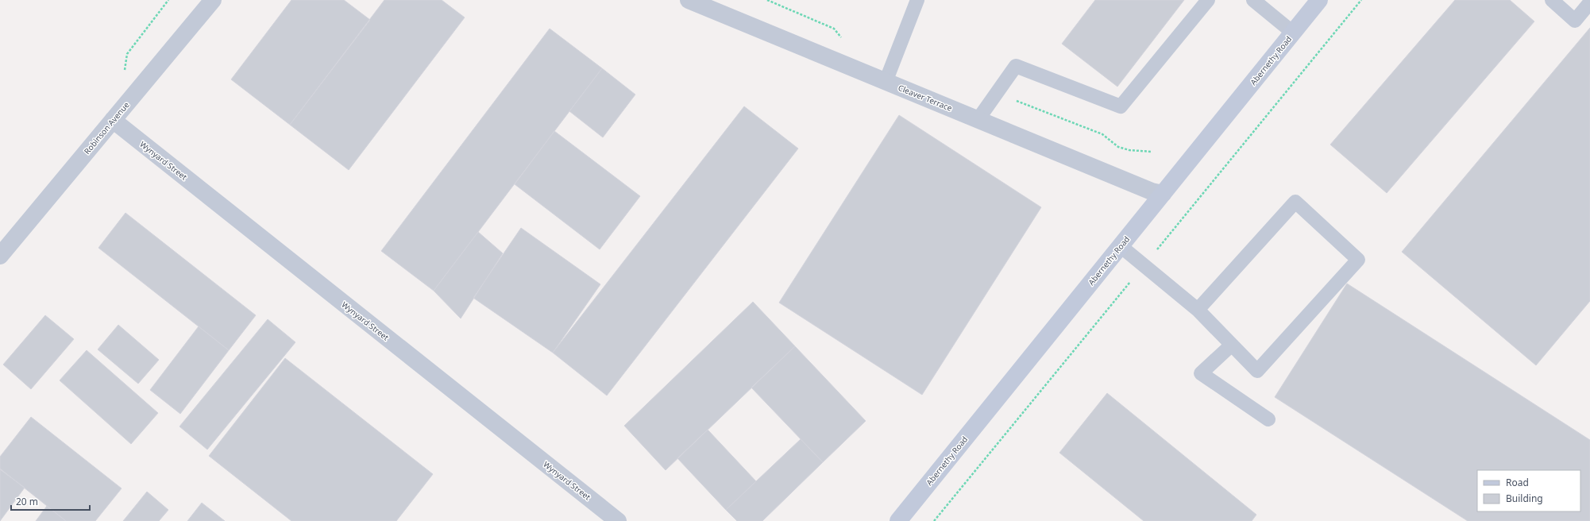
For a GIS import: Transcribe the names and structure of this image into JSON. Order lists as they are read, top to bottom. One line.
{"streets":{"street":["Abernethy Road","Cleaver Terrace","Robinson Avenue","Wynyard Street"]},"crossings":[["Abernethy Road","Cleaver Terrace"],["Robinson Avenue","Wynyard Street"]],"legend":["Road","Building"],"scale_bar":"20 m"}
